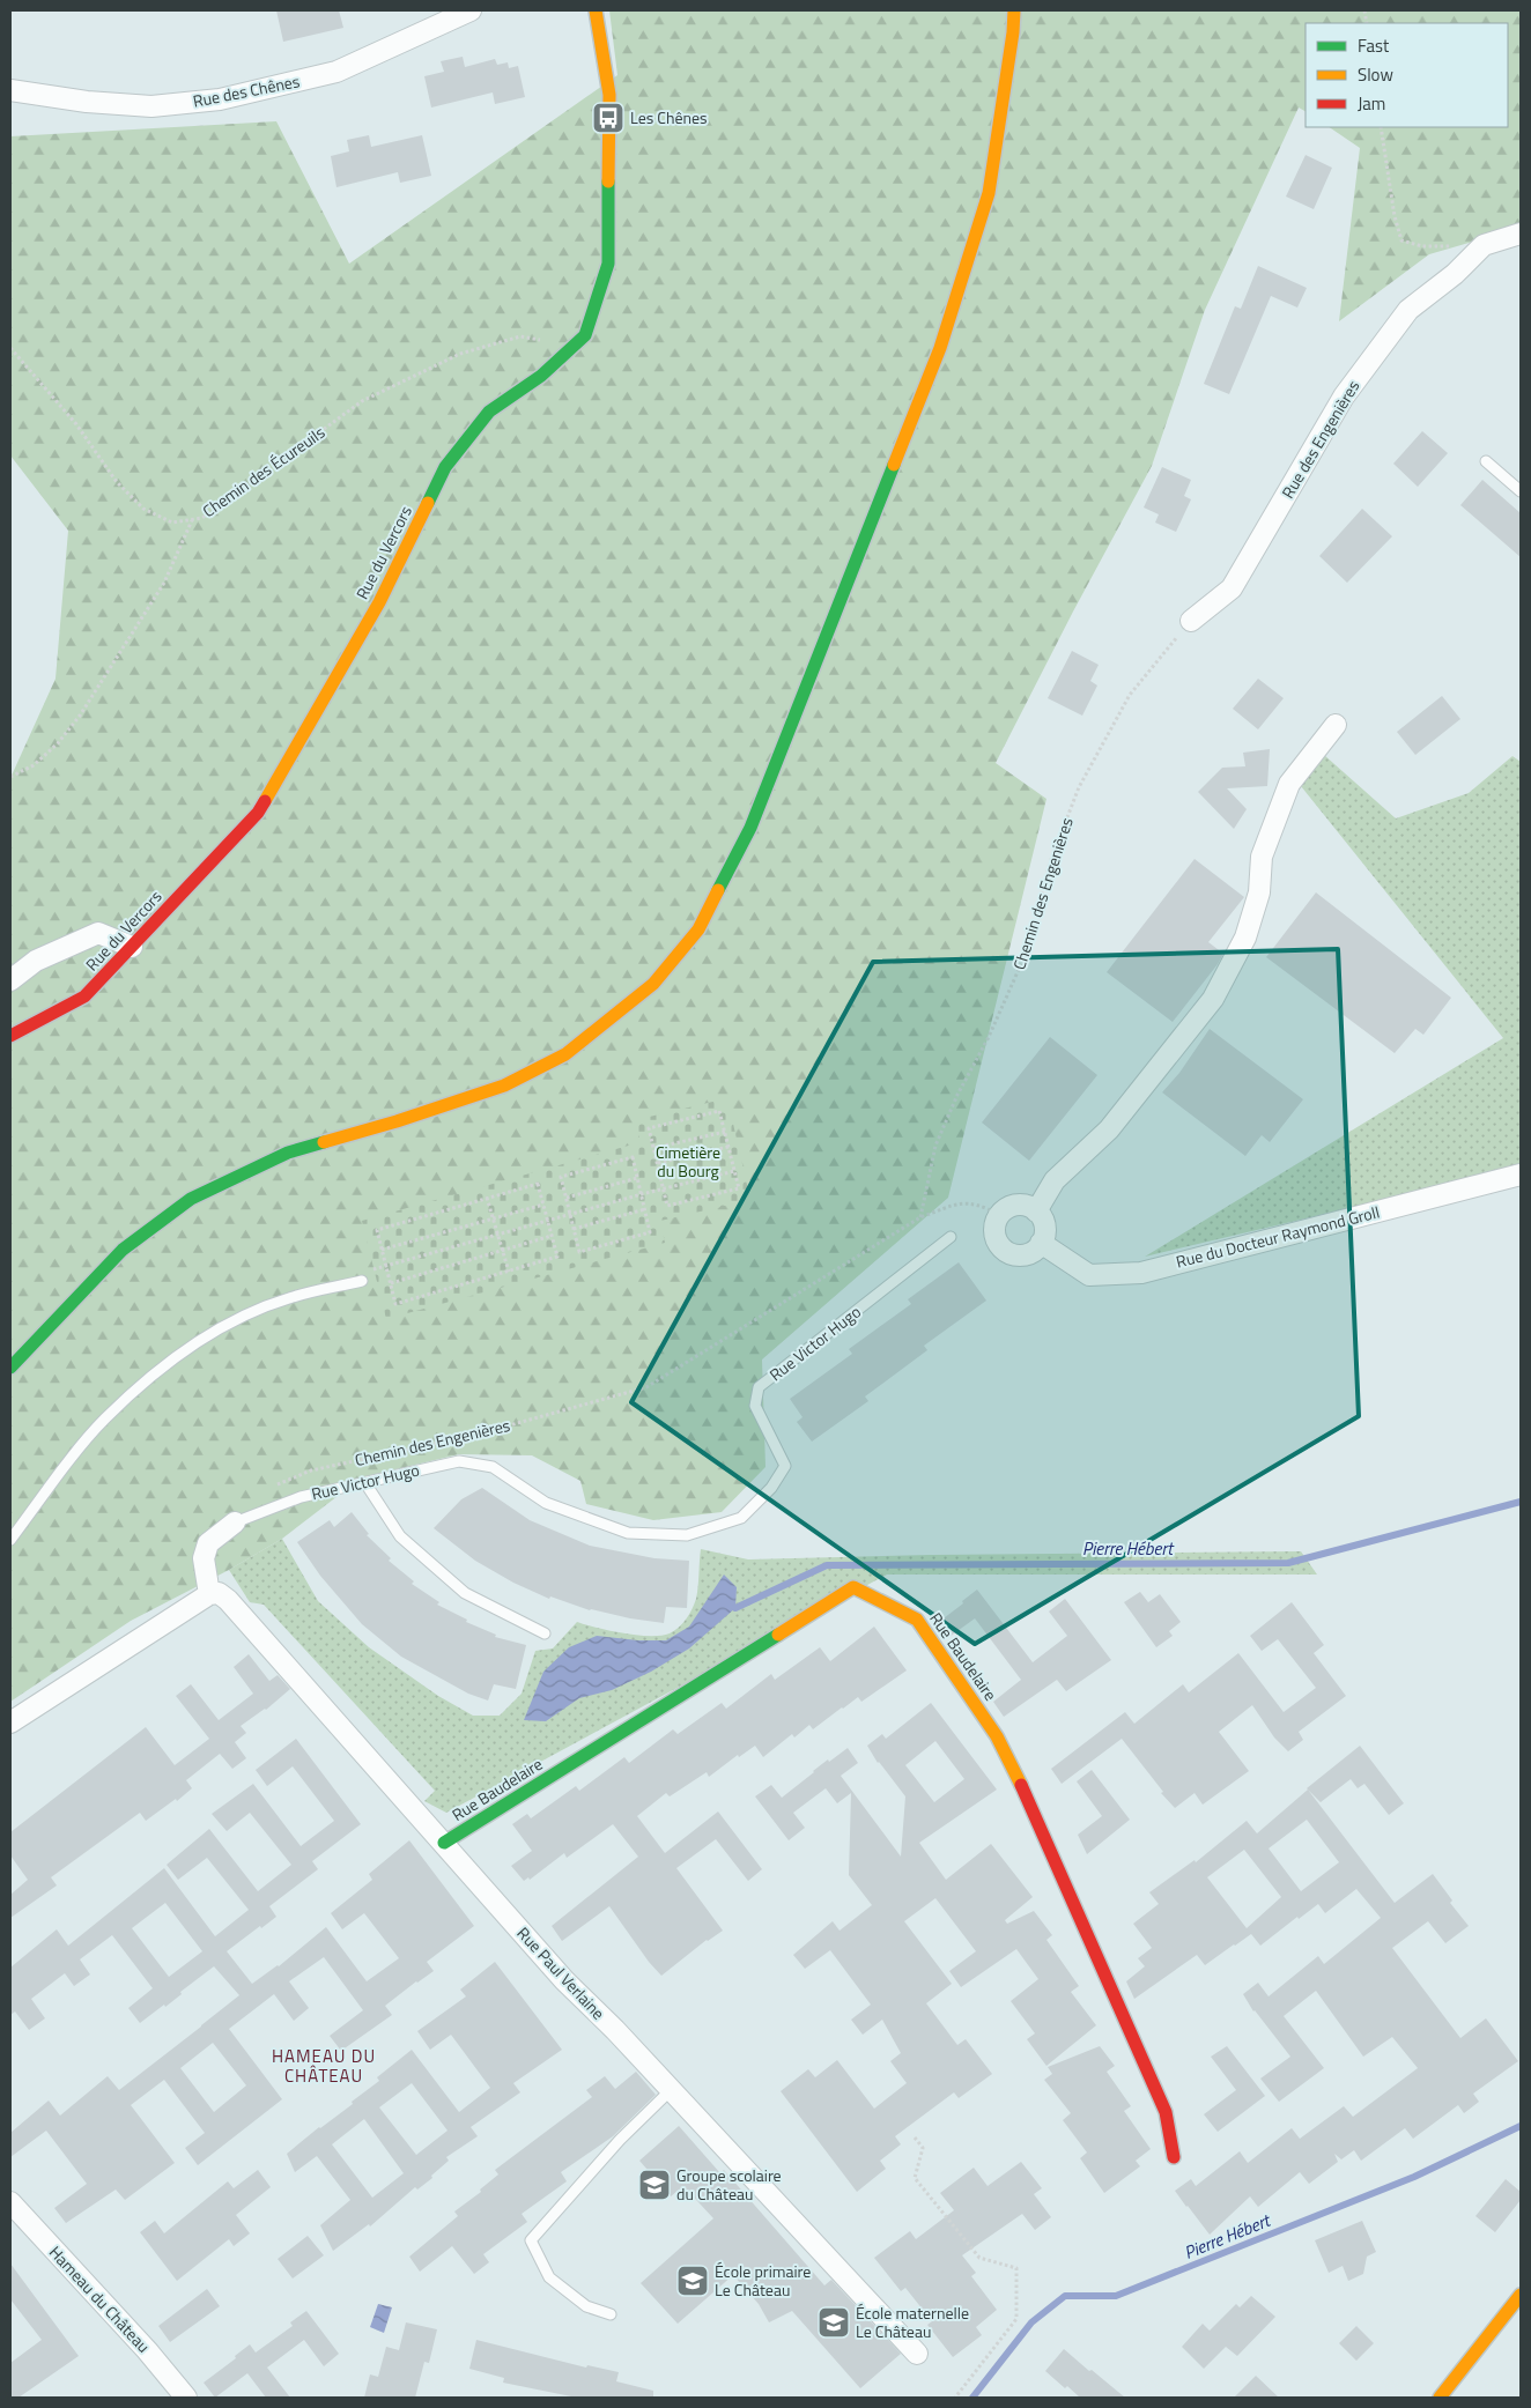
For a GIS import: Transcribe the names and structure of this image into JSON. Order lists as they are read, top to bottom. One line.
{"streets":{"street":["Rue des Chênes","Rue des Engenières","Rue du Vercors","Rue du Docteur Raymond Groll","Rue Baudelaire","Rue Paul Verlaine","Hameau du Château"],"lane":["Rue Victor Hugo"],"path":["Chemin des Écureuils","Chemin des Engenières"]},"crossings":[["Rue des Engenières","Chemin des Engenières"],["Chemin des Écureuils","Rue du Vercors"],["Chemin des Engenières","Rue du Docteur Raymond Groll"],["Rue Baudelaire","Rue Paul Verlaine"]],"districts":["HAMEAU DU CHÂTEAU"],"water":["Pierre Hébert"],"parks":["Cimetière du Bourg"],"places":{"bus stop":["Les Chênes"],"school or university":["Groupe scolaire du Château","École primaire Le Château","École maternelle Le Château"]},"legend":["Fast","Slow","Jam"]}
